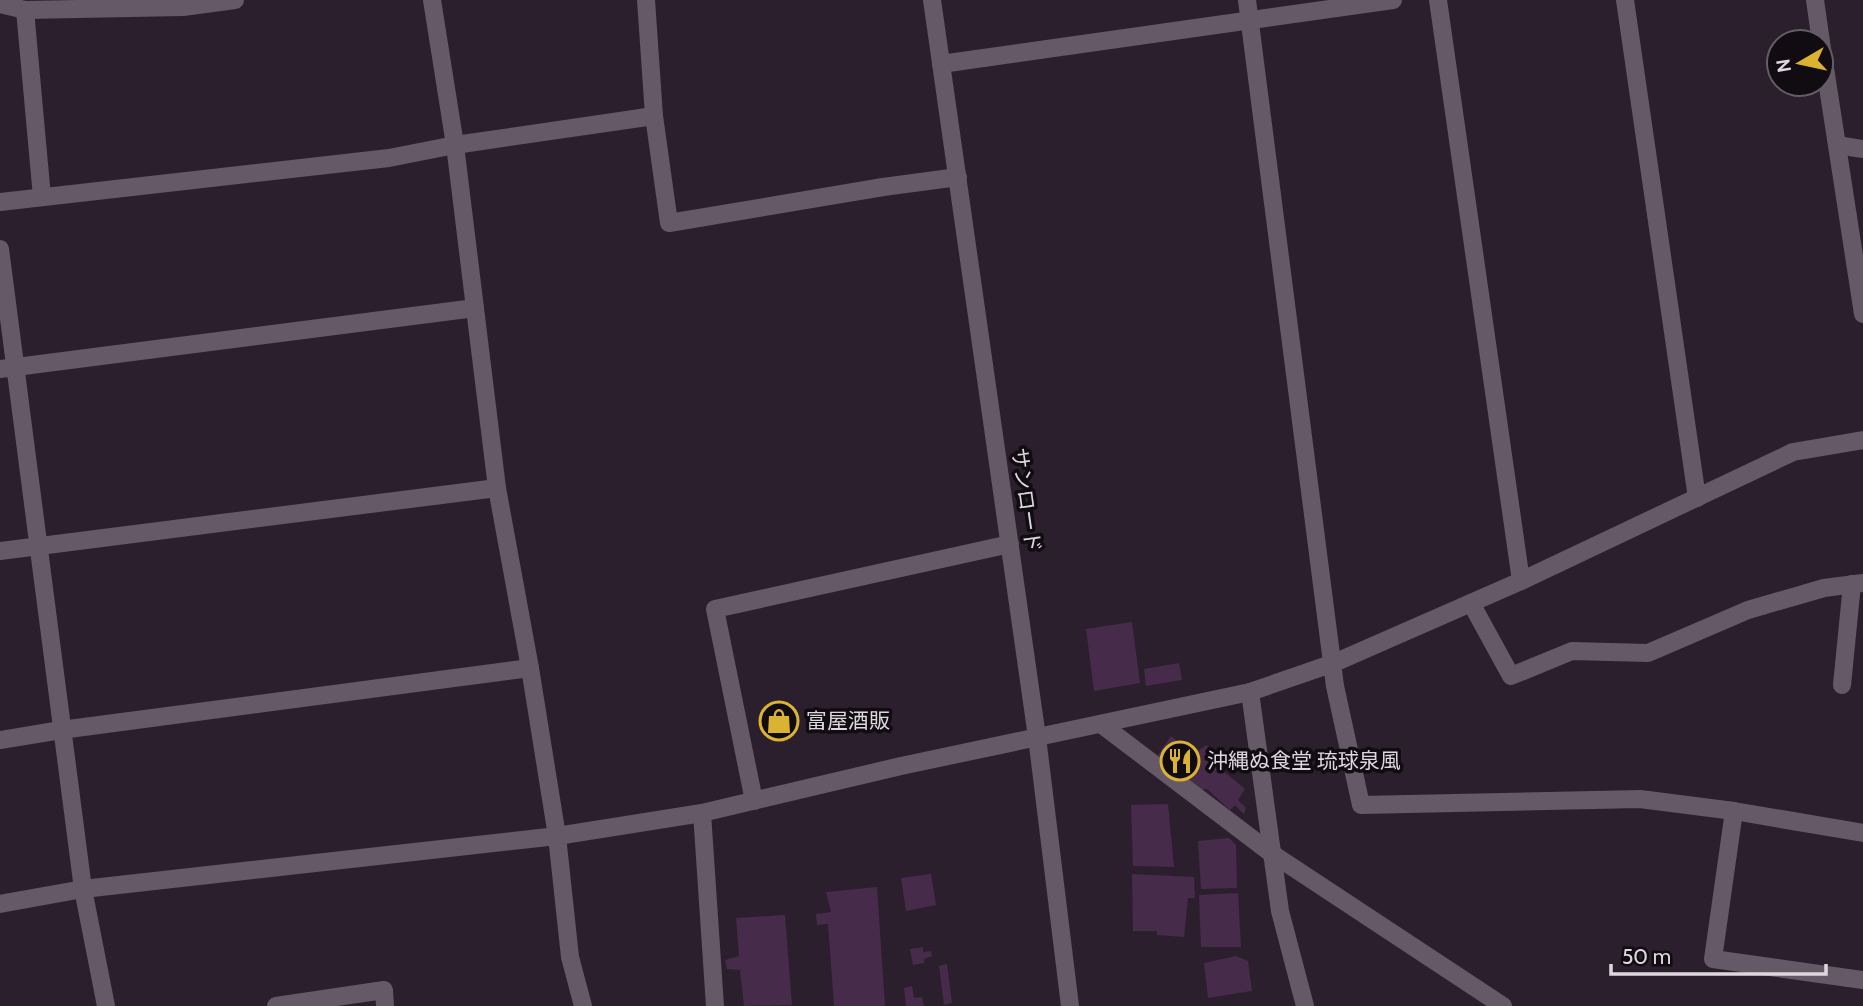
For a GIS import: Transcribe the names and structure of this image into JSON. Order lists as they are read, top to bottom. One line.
{"streets":{"street":["サンロード"]},"places":{"shop":["富屋酒販"],"restaurant":["沖縄ぬ食堂 琉球泉風"]},"scale_bar":"50 m","north":"left"}
